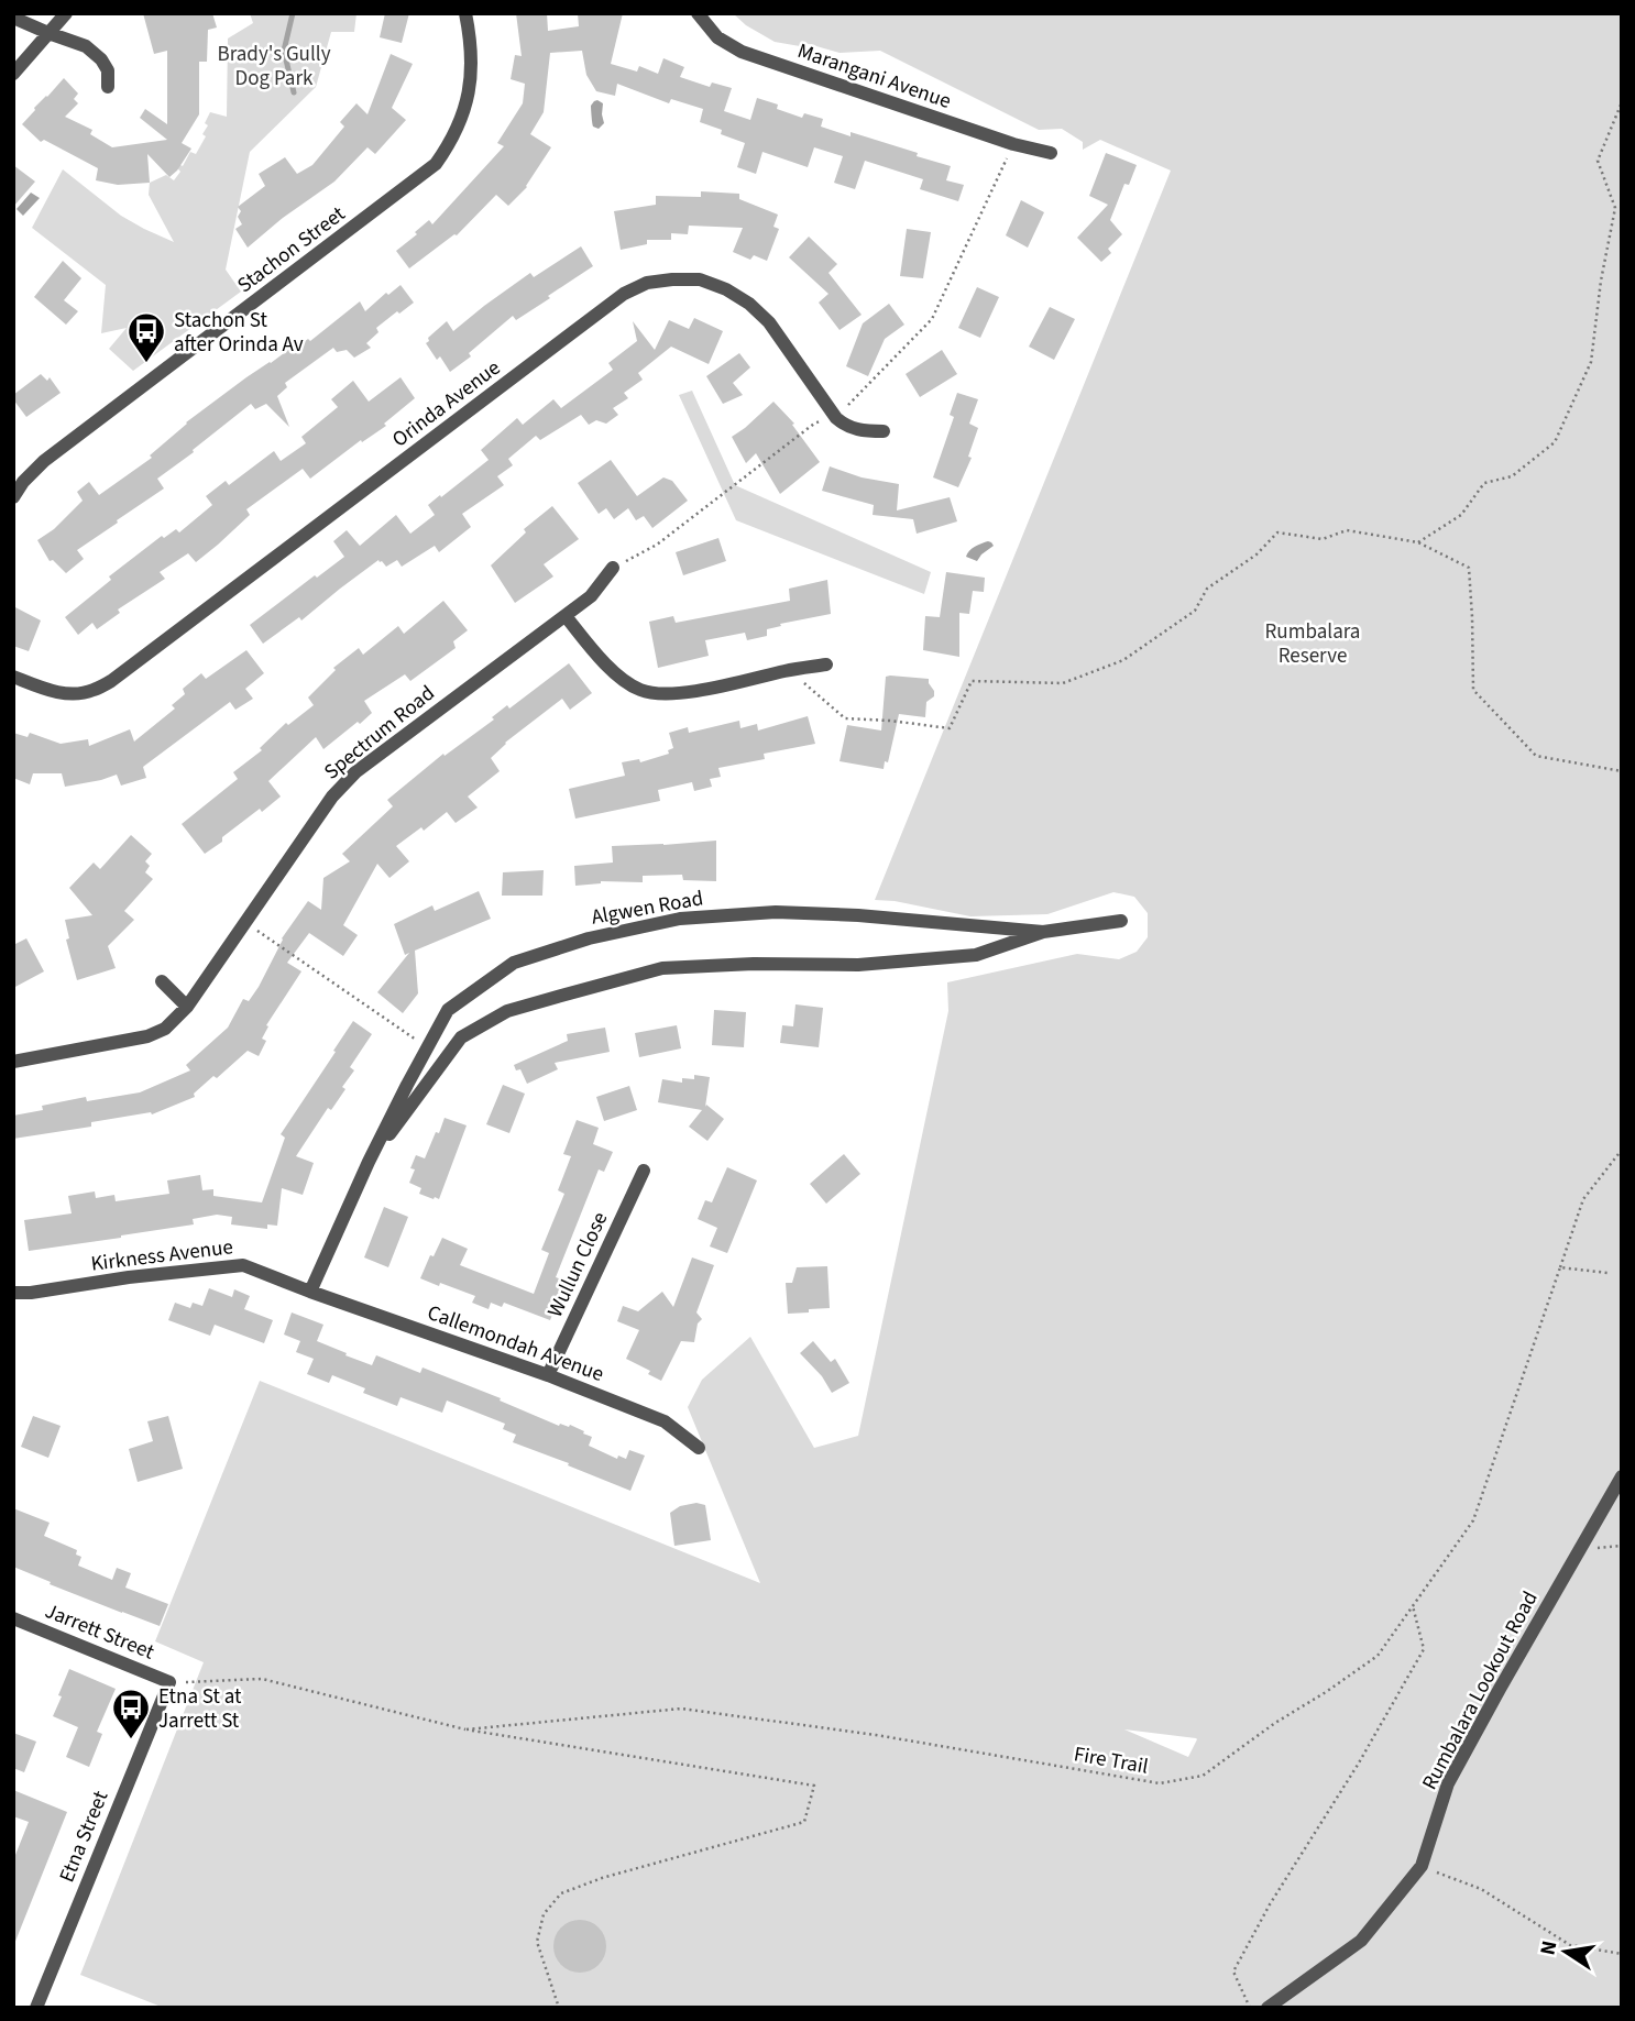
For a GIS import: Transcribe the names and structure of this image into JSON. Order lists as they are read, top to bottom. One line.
{"streets":{"street":["Marangani Avenue","Stachon Street","Orinda Avenue","Spectrum Road","Algwen Road","Kirkness Avenue","Wullun Close","Callemondah Avenue","Jarrett Street","Rumbalara Lookout Road","Etna Street"],"path":["Fire Trail"]},"crossings":[["Algwen Road","Kirkness Avenue"],["Algwen Road","Callemondah Avenue"],["Kirkness Avenue","Callemondah Avenue"],["Wullun Close","Callemondah Avenue"],["Jarrett Street","Etna Street"]],"parks":["Brady's Gully Dog Park","Rumbalara Reserve"],"places":{"bus stop":["Stachon St after Orinda Av","Etna St at Jarrett St"]},"north":"left"}
